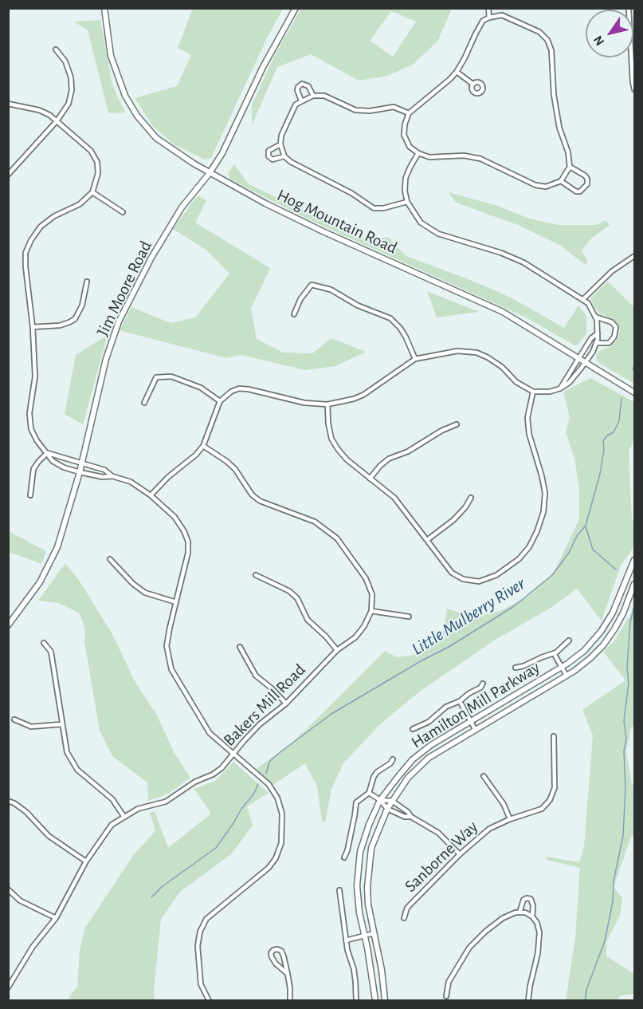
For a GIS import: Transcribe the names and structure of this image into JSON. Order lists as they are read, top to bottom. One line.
{"streets":{"street":["Hog Mountain Road","Jim Moore Road","Bakers Mill Road","Hamilton Mill Parkway","Sanborne Way"]},"crossings":[["Hog Mountain Road","Jim Moore Road"]],"water":["Little Mulberry River"],"north":"bottom left"}
